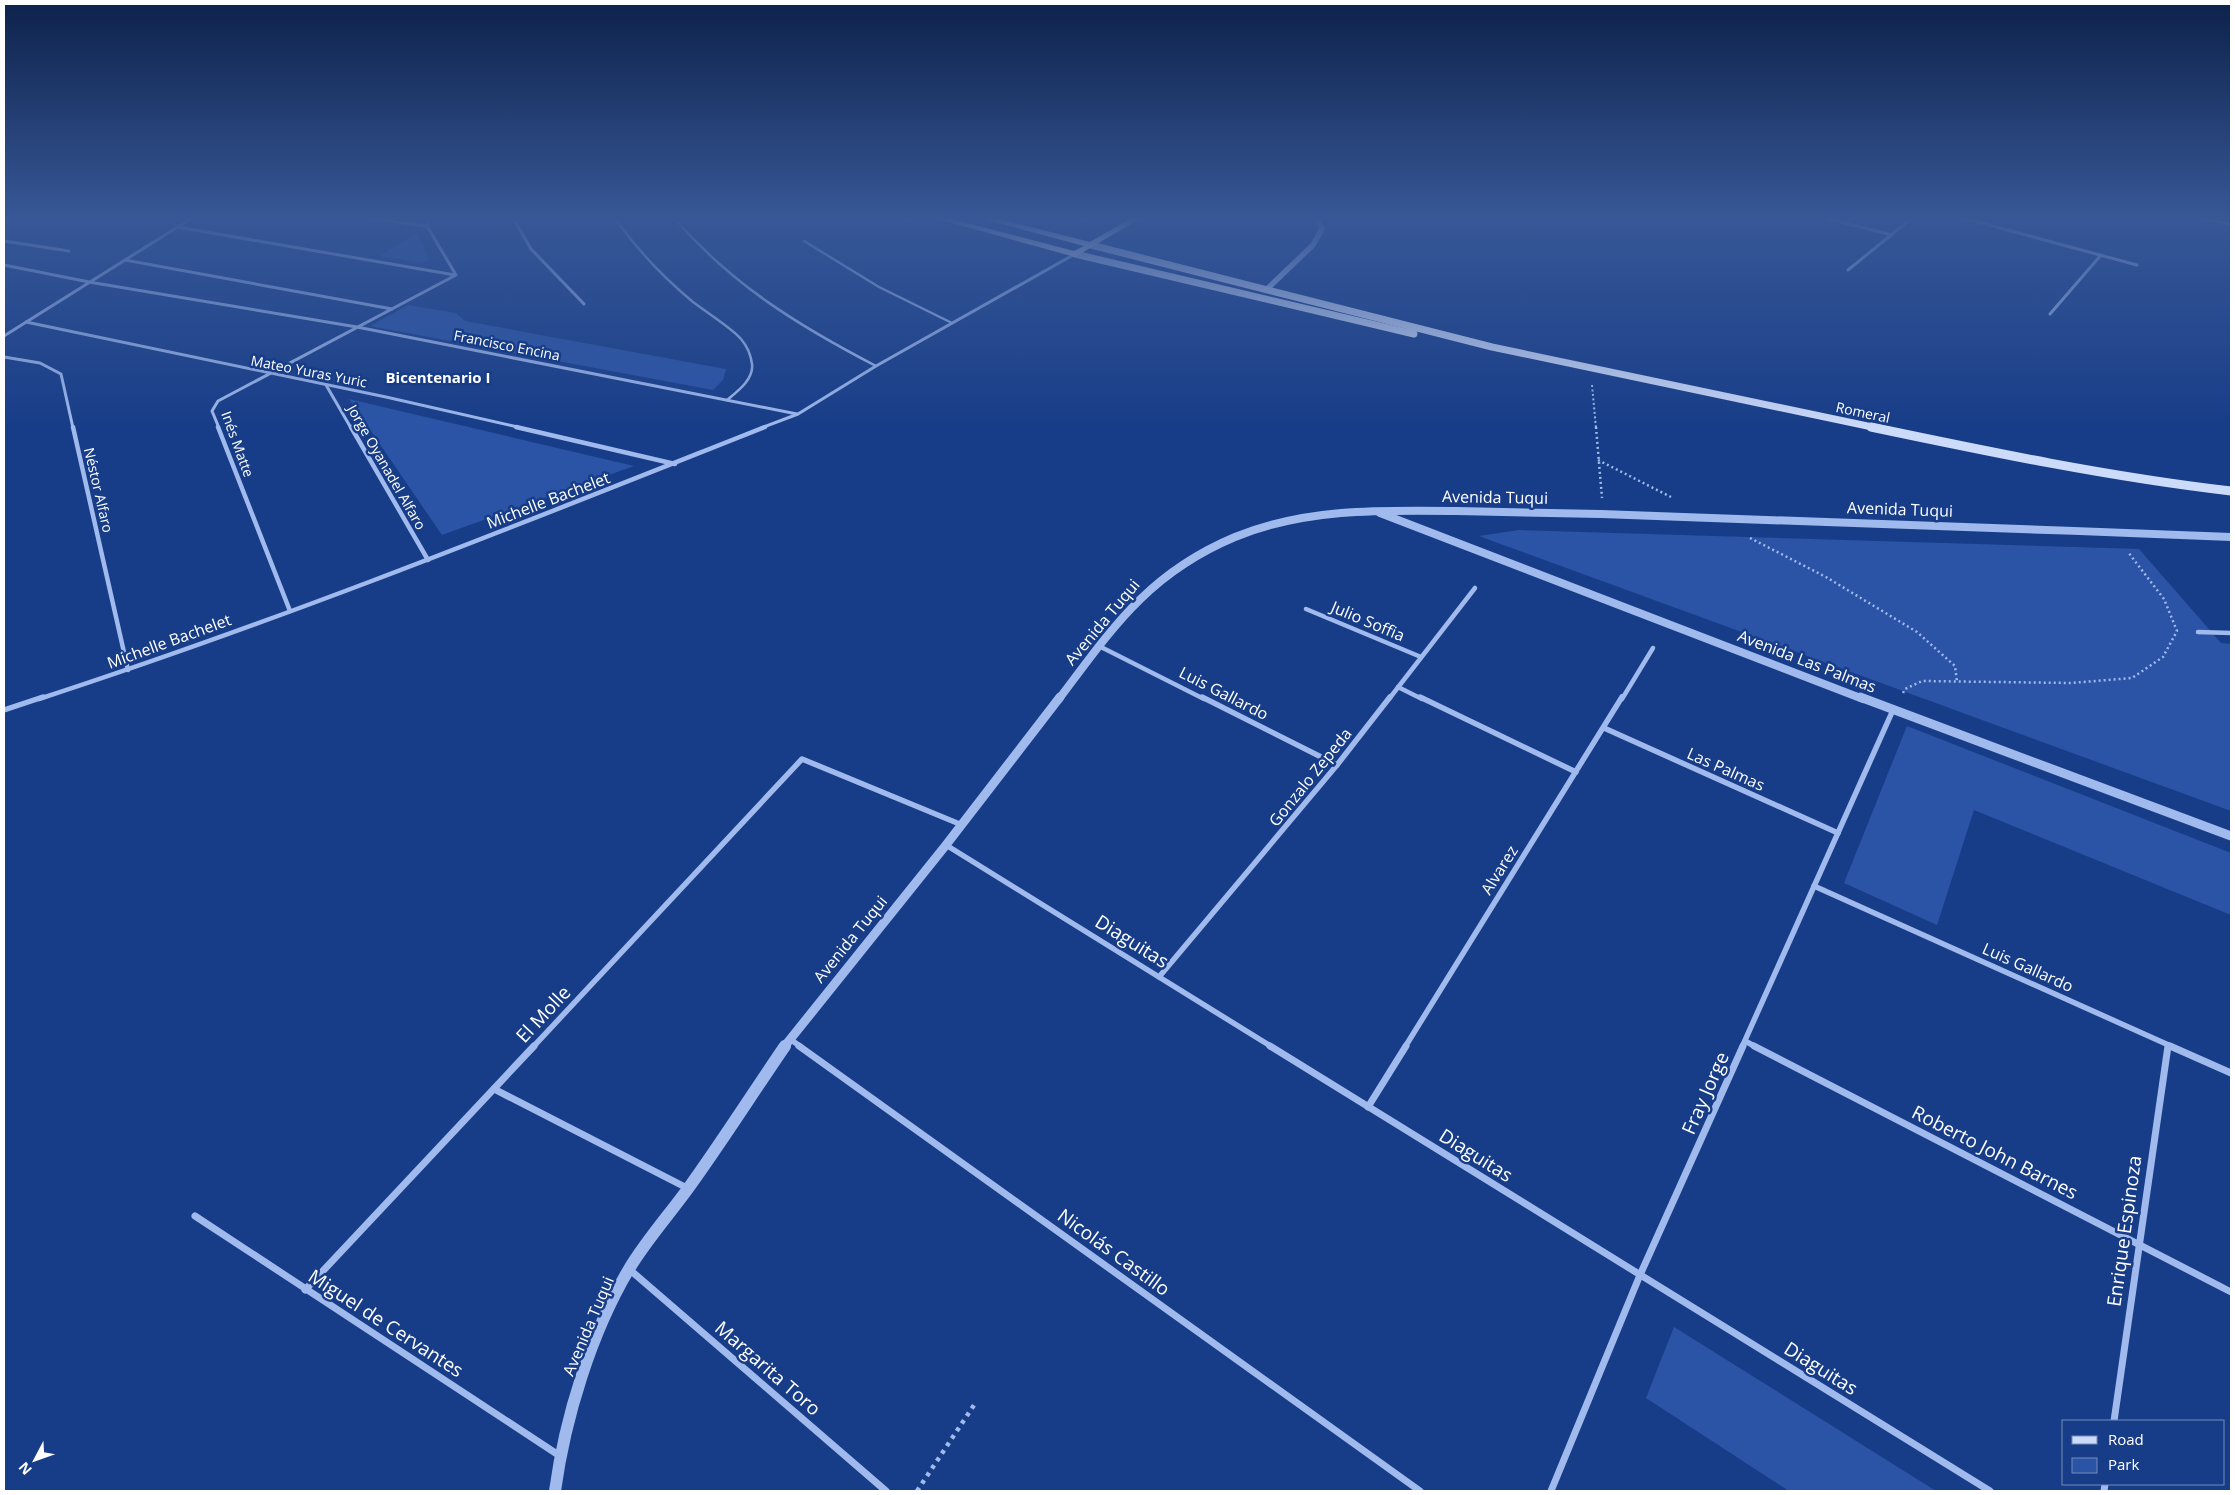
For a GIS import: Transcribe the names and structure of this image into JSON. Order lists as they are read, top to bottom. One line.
{"streets":{"main road":["Romeral"],"street":["Francisco Encina","Mateo Yuras Yuric","Inés Matte","Jorge Oyanadel Alfaro","Néstor Alfaro","Avenida Tuqui","Michelle Bachelet","Julio Soffia","Avenida Las Palmas","Luis Gallardo","Las Palmas","Gonzalo Zepeda","Alvarez","Diaguitas","El Molle","Fray Jorge","Roberto John Barnes","Enrique Espinoza","Nicolás Castillo","Miguel de Cervantes","Margarita Toro"]},"crossings":[["Francisco Encina","Inés Matte"],["Francisco Encina","Michelle Bachelet"],["Mateo Yuras Yuric","Inés Matte"],["Mateo Yuras Yuric","Jorge Oyanadel Alfaro"],["Mateo Yuras Yuric","Michelle Bachelet"],["Inés Matte","Michelle Bachelet"],["Jorge Oyanadel Alfaro","Michelle Bachelet"],["Néstor Alfaro","Michelle Bachelet"],["Avenida Tuqui","Avenida Las Palmas"],["Avenida Tuqui","Luis Gallardo"],["Avenida Tuqui","Diaguitas"],["Avenida Tuqui","El Molle"],["Avenida Tuqui","Nicolás Castillo"],["Avenida Tuqui","Miguel de Cervantes"],["Avenida Tuqui","Margarita Toro"],["Julio Soffia","Gonzalo Zepeda"],["Avenida Las Palmas","Fray Jorge"],["Luis Gallardo","Gonzalo Zepeda"],["Luis Gallardo","Fray Jorge"],["Luis Gallardo","Enrique Espinoza"],["Las Palmas","Alvarez"],["Las Palmas","Fray Jorge"],["Gonzalo Zepeda","Diaguitas"],["Alvarez","Diaguitas"],["Diaguitas","Fray Jorge"],["El Molle","Miguel de Cervantes"],["Fray Jorge","Roberto John Barnes"],["Roberto John Barnes","Enrique Espinoza"]],"districts":["Bicentenario I"],"legend":["Road","Park"],"north":"bottom left"}
